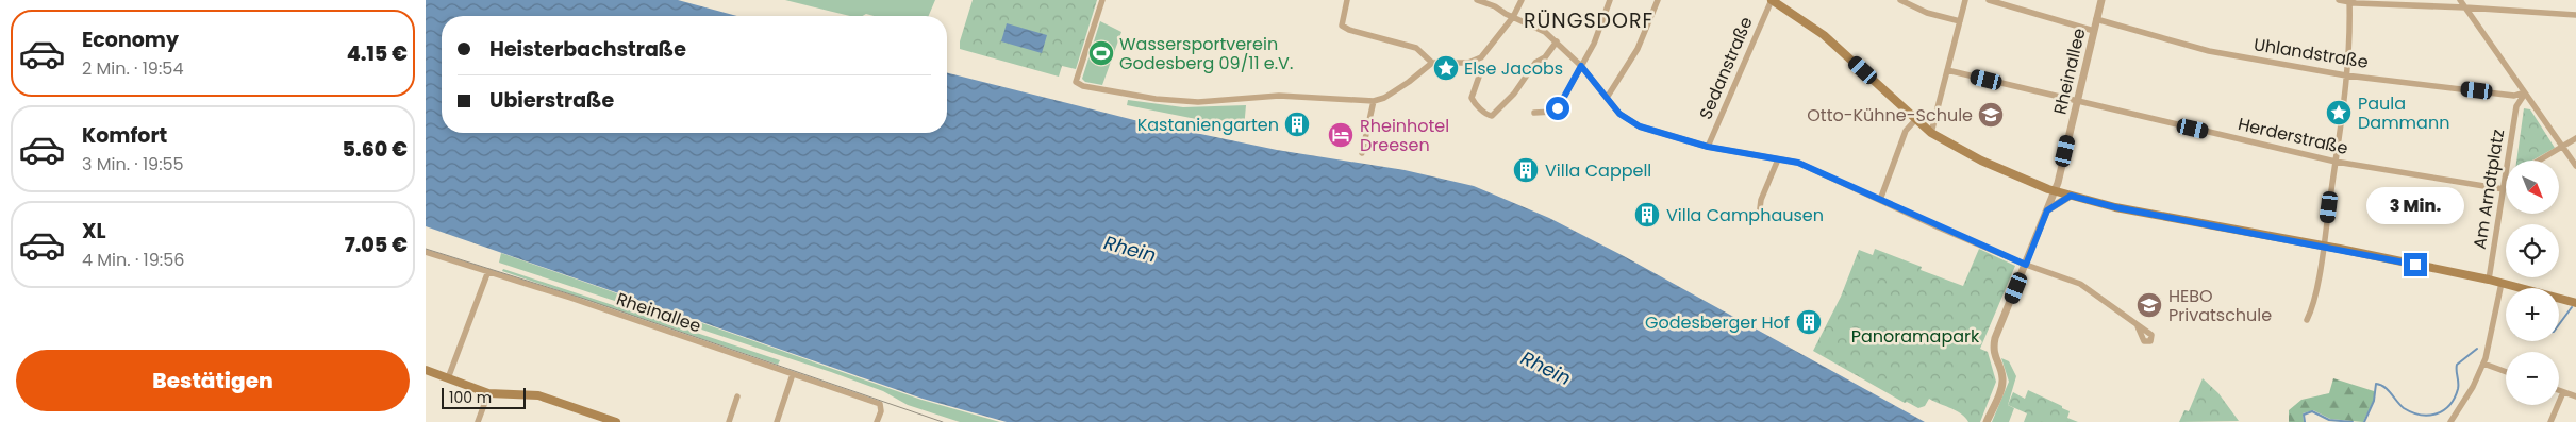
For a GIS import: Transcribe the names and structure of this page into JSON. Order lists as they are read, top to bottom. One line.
{"streets":{"street":["Uhlandstraße","Sedanstraße","Rheinallee","Herderstraße","Am Arndtplatz"]},"crossings":[["Uhlandstraße","Rheinallee"],["Uhlandstraße","Am Arndtplatz"],["Rheinallee","Herderstraße"],["Herderstraße","Am Arndtplatz"]],"districts":["RÜNGSDORF"],"water":["Rhein"],"parks":["Panoramapark"],"places":{"sports":["Wassersportverein Godesberg 09/11 e.V."],"place":["Else Jacobs","Paula Dammann"],"school or university":["Otto-Kühne-Schule","HEBO Privatschule"],"building":["Kastaniengarten","Villa Cappell","Villa Camphausen","Godesberger Hof"],"hotel":["Rheinhotel Dreesen"]},"scale_bar":"100 m","north":"bottom right","page":{"list":[{"name":"Economy","note":"2 Min. · 19:54","value":"4.15 €"},{"name":"Komfort","note":"3 Min. · 19:55","value":"5.60 €"},{"name":"XL","note":"4 Min. · 19:56","value":"7.05 €"}],"banner":["Heisterbachstraße","Ubierstraße"],"map_buttons":["+","−"],"bubble":"3 Min.","buttons":"Bestätigen","scale":"100 m"}}
